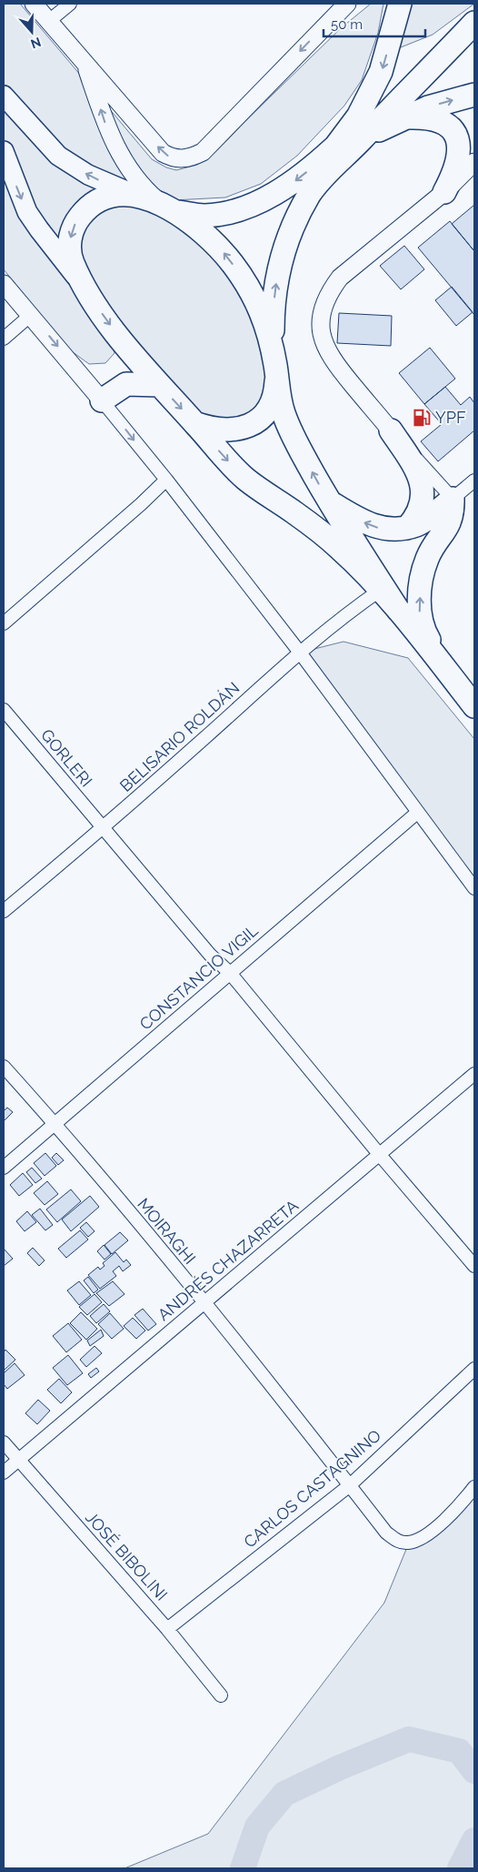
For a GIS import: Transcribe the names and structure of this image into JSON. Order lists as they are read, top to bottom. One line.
{"streets":{"street":["BELISARIO ROLDÁN","GORLERI","CONSTANCIO VIGIL","MOIRAGHI","ANDRÉS CHAZARRETA","CARLOS CASTAGNINO","JOSÉ BIBOLINI"]},"crossings":[["BELISARIO ROLDÁN","GORLERI"],["GORLERI","CONSTANCIO VIGIL"],["GORLERI","ANDRÉS CHAZARRETA"],["CONSTANCIO VIGIL","MOIRAGHI"],["MOIRAGHI","ANDRÉS CHAZARRETA"],["MOIRAGHI","CARLOS CASTAGNINO"],["ANDRÉS CHAZARRETA","JOSÉ BIBOLINI"],["CARLOS CASTAGNINO","JOSÉ BIBOLINI"]],"places":{"fuel station":["YPF"]},"scale_bar":"50 m","north":"bottom"}
